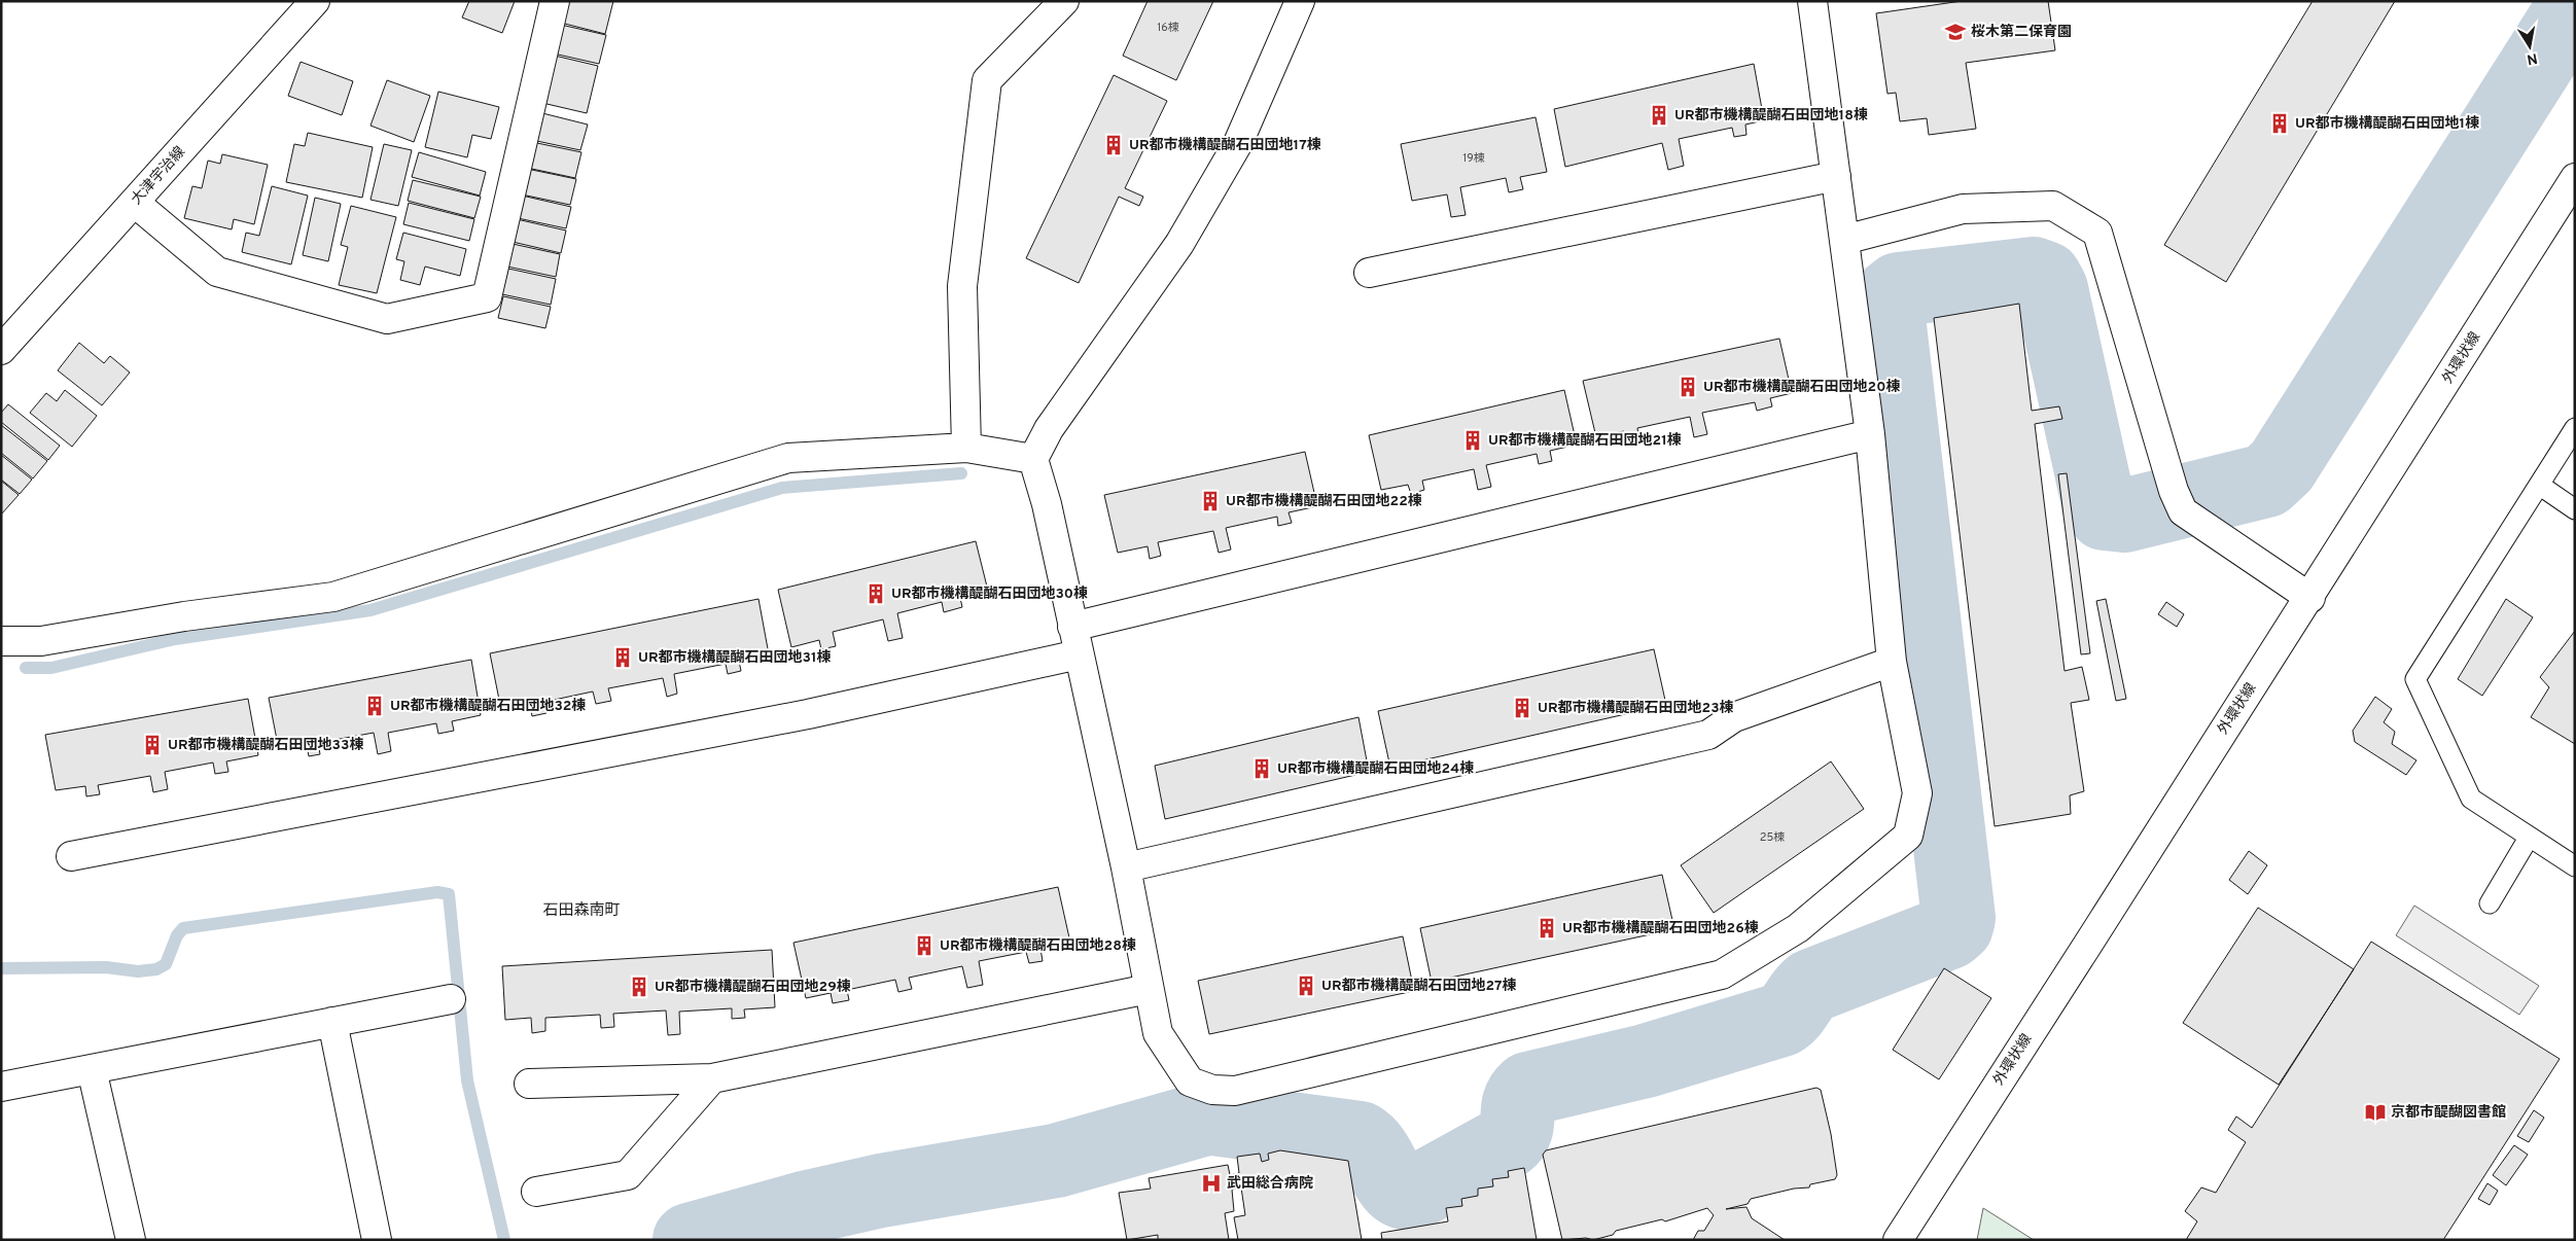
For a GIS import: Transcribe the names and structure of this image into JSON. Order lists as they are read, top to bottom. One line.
{"streets":{"street":["大津宇治線","外環状線"]},"districts":["石田森南町"],"places":{"school or university":["桜木第二保育園"],"building":["UR都市機構醍醐石田団地18棟","UR都市機構醍醐石田団地1棟","UR都市機構醍醐石田団地17棟","UR都市機構醍醐石田団地20棟","UR都市機構醍醐石田団地21棟","UR都市機構醍醐石田団地22棟","UR都市機構醍醐石田団地30棟","UR都市機構醍醐石田団地31棟","UR都市機構醍醐石田団地32棟","UR都市機構醍醐石田団地23棟","UR都市機構醍醐石田団地33棟","UR都市機構醍醐石田団地24棟","UR都市機構醍醐石田団地26棟","UR都市機構醍醐石田団地28棟","UR都市機構醍醐石田団地27棟","UR都市機構醍醐石田団地29棟"],"library":["京都市醍醐図書館"],"hospital":["武田総合病院"]},"house_numbers":["16棟","19棟","25棟"],"north":"bottom"}
